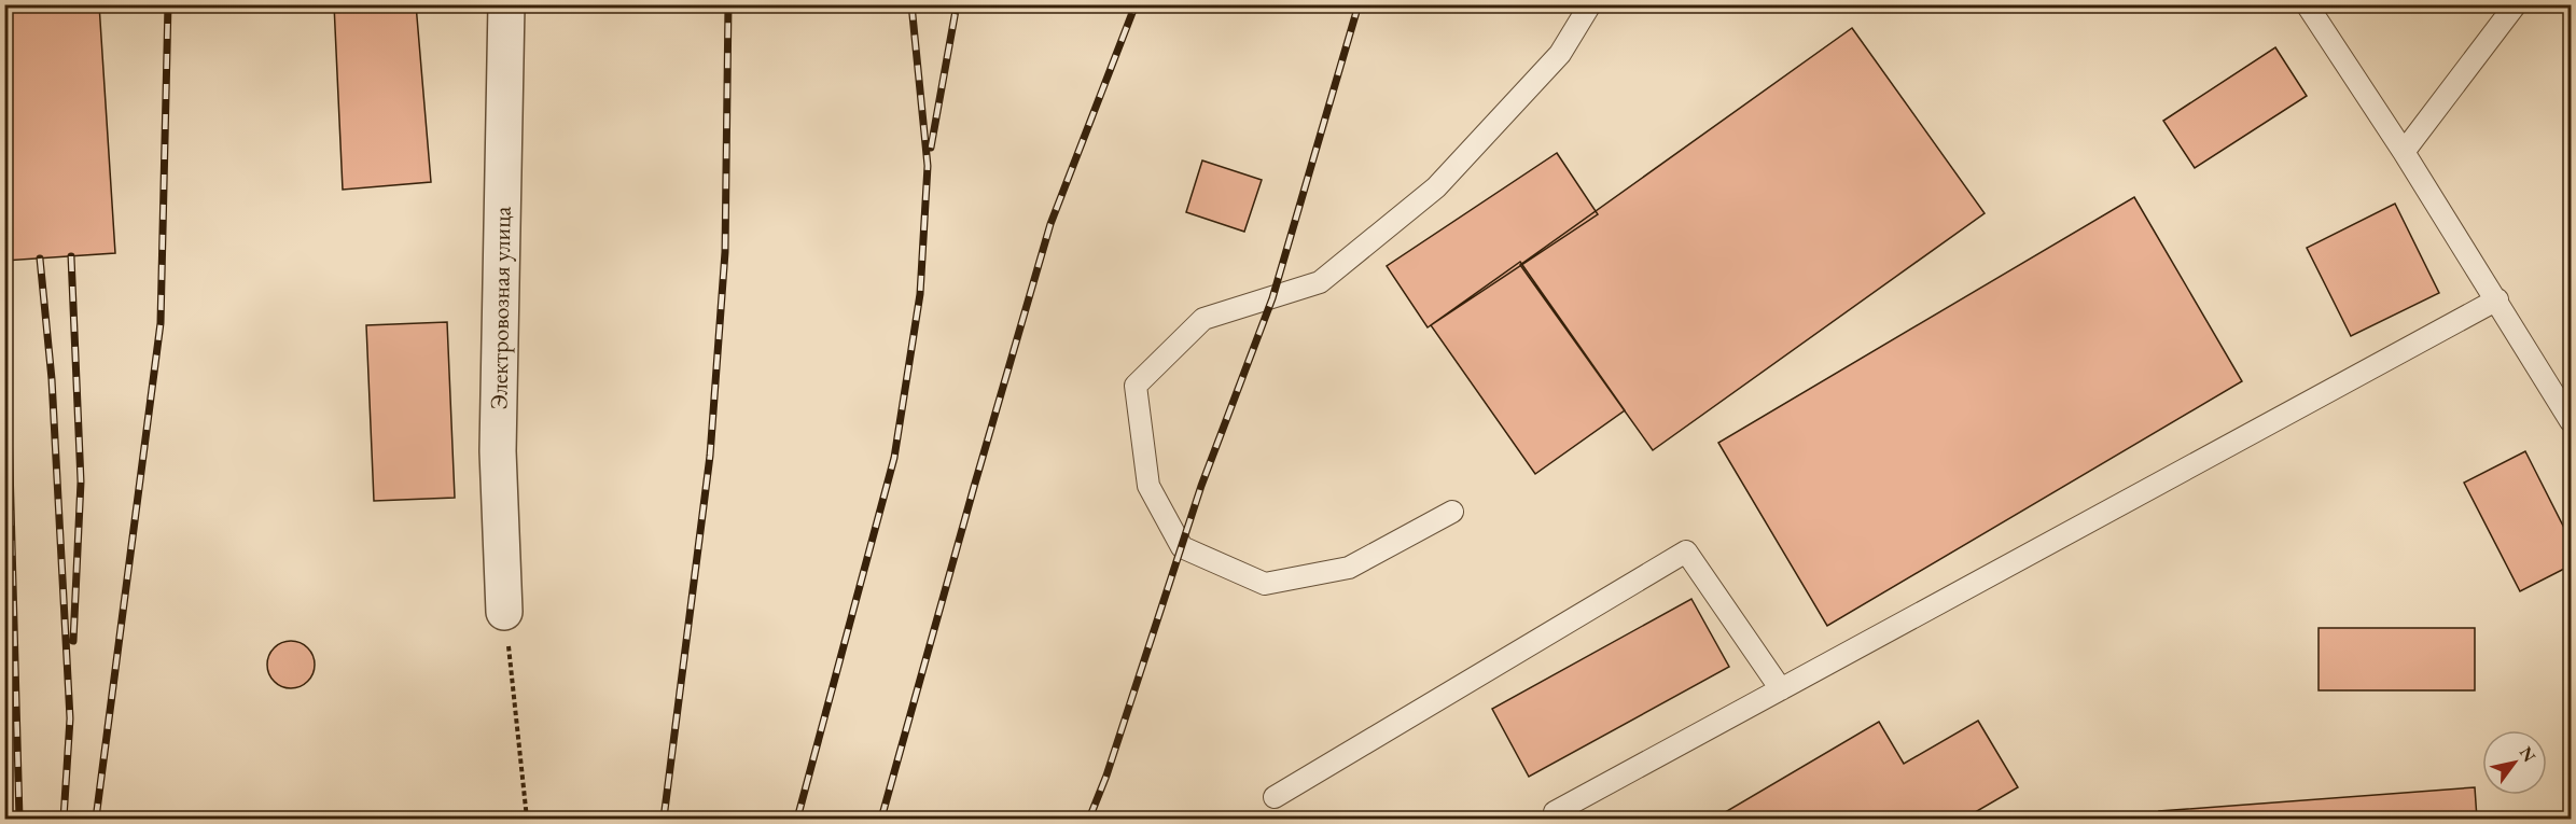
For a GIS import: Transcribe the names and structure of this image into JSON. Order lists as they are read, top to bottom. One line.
{"streets":{"street":["Электровозная улица"]},"north":"top right"}
